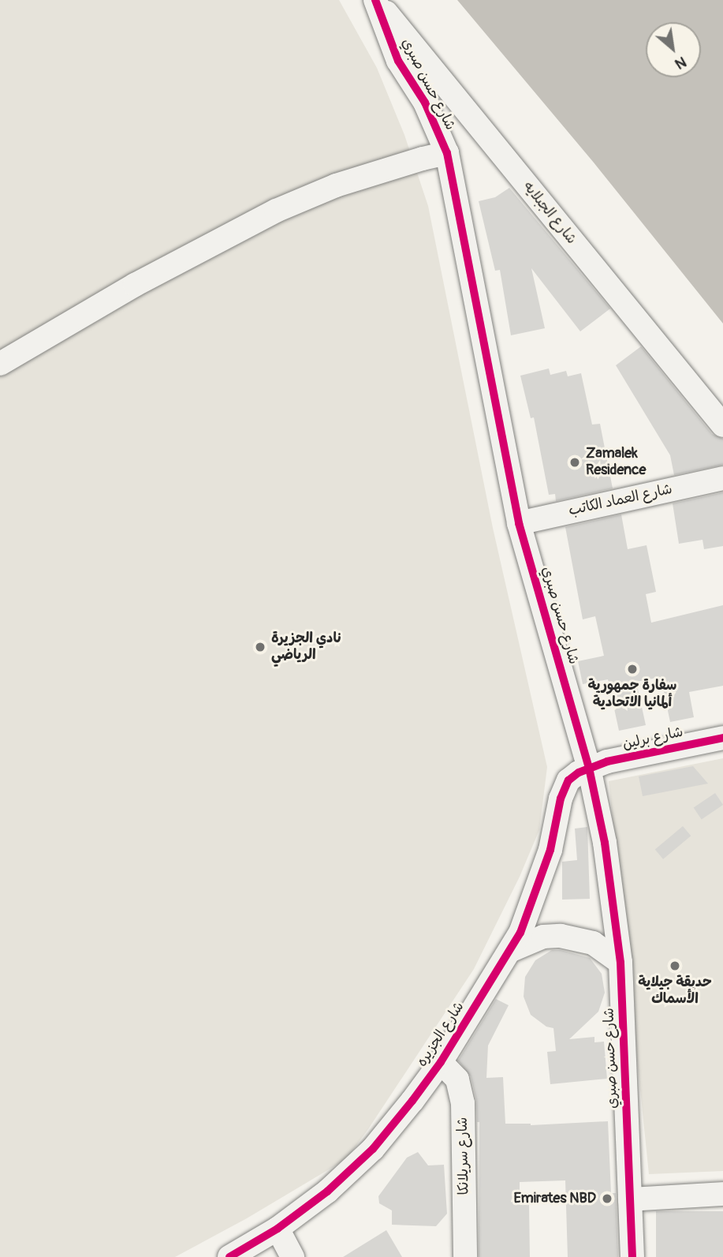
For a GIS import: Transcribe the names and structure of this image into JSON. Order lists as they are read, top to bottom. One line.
{"streets":{"street":["شارع حسن صبري","شارع الجبلايه","شارع العماد الكاتب","شارع برلين","شارع الجزيره","شارع سريلانكا"]},"crossings":[["شارع حسن صبري","شارع الجبلايه"],["شارع حسن صبري","شارع العماد الكاتب"],["شارع حسن صبري","شارع برلين"],["شارع حسن صبري","شارع الجزيره"],["شارع برلين","شارع الجزيره"],["شارع الجزيره","شارع سريلانكا"]],"places":["Zamalek Residence","نادي الجزيرة الرياضي","سفارة جمهورية ألمانيا الاتحادية","حديقة جيلاية الأسماك","Emirates NBD"],"north":"bottom right"}
